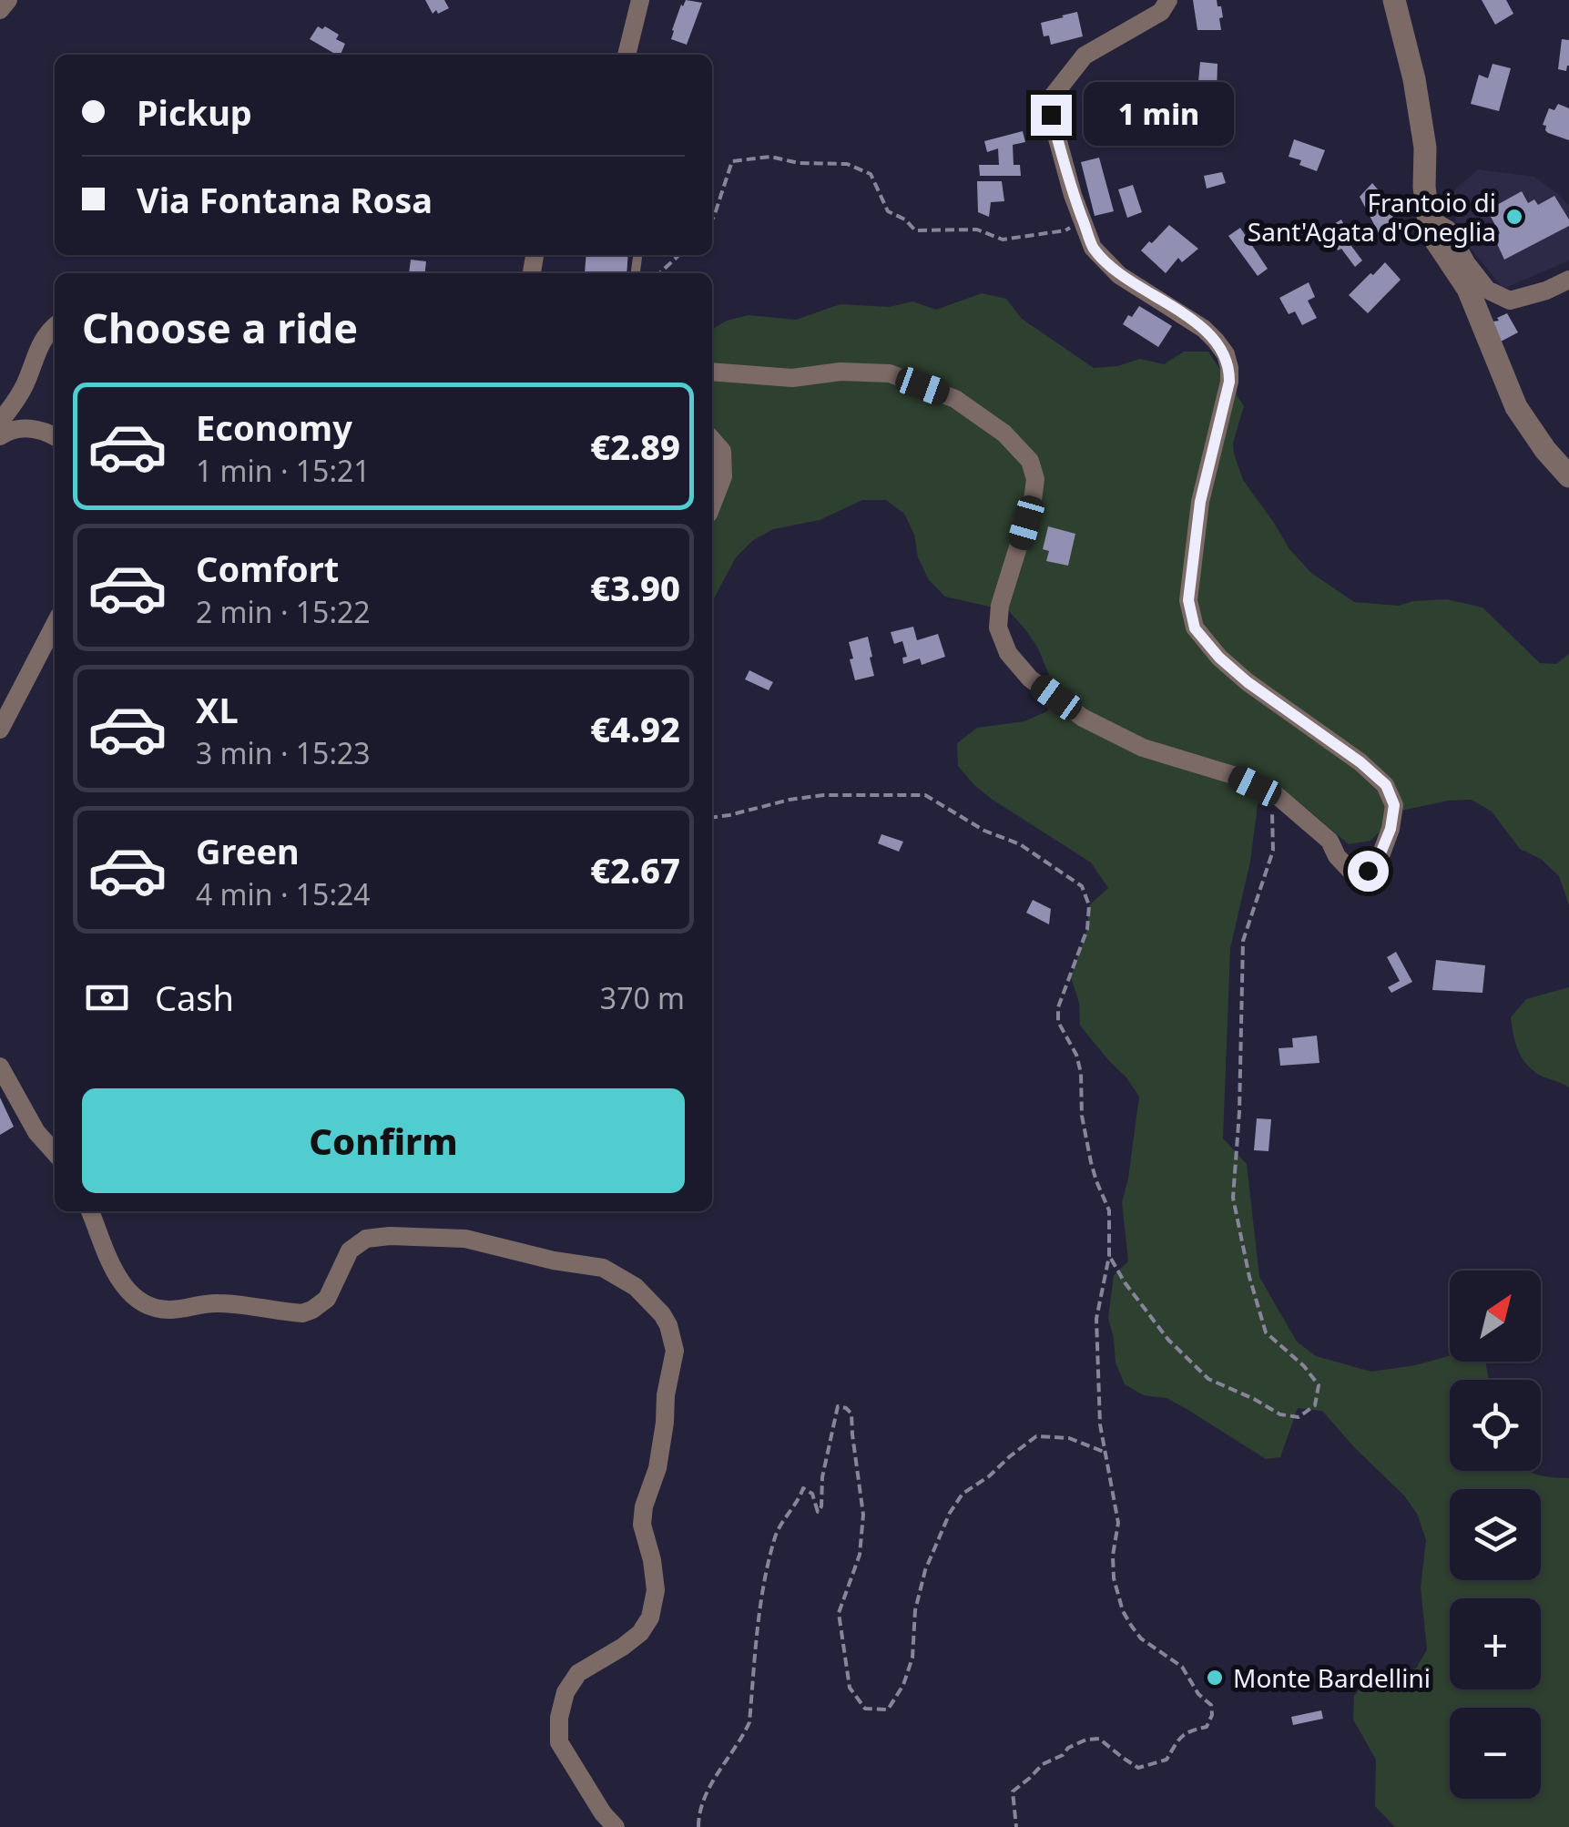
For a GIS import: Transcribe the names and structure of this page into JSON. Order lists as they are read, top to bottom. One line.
{"places":["Frantoio di Sant'Agata d'Oneglia","Monte Bardellini"],"north":"top right","page":{"banner":["Pickup","Via Fontana Rosa"],"bubble":"1 min","heading":"Choose a ride","list":[{"name":"Economy","note":"1 min · 15:21","value":"€2.89"},{"name":"Comfort","note":"2 min · 15:22","value":"€3.90"},{"name":"XL","note":"3 min · 15:23","value":"€4.92"},{"name":"Green","note":"4 min · 15:24","value":"€2.67"}],"pay":["Cash","370 m"],"buttons":"Confirm","map_buttons":["+","−"]}}
